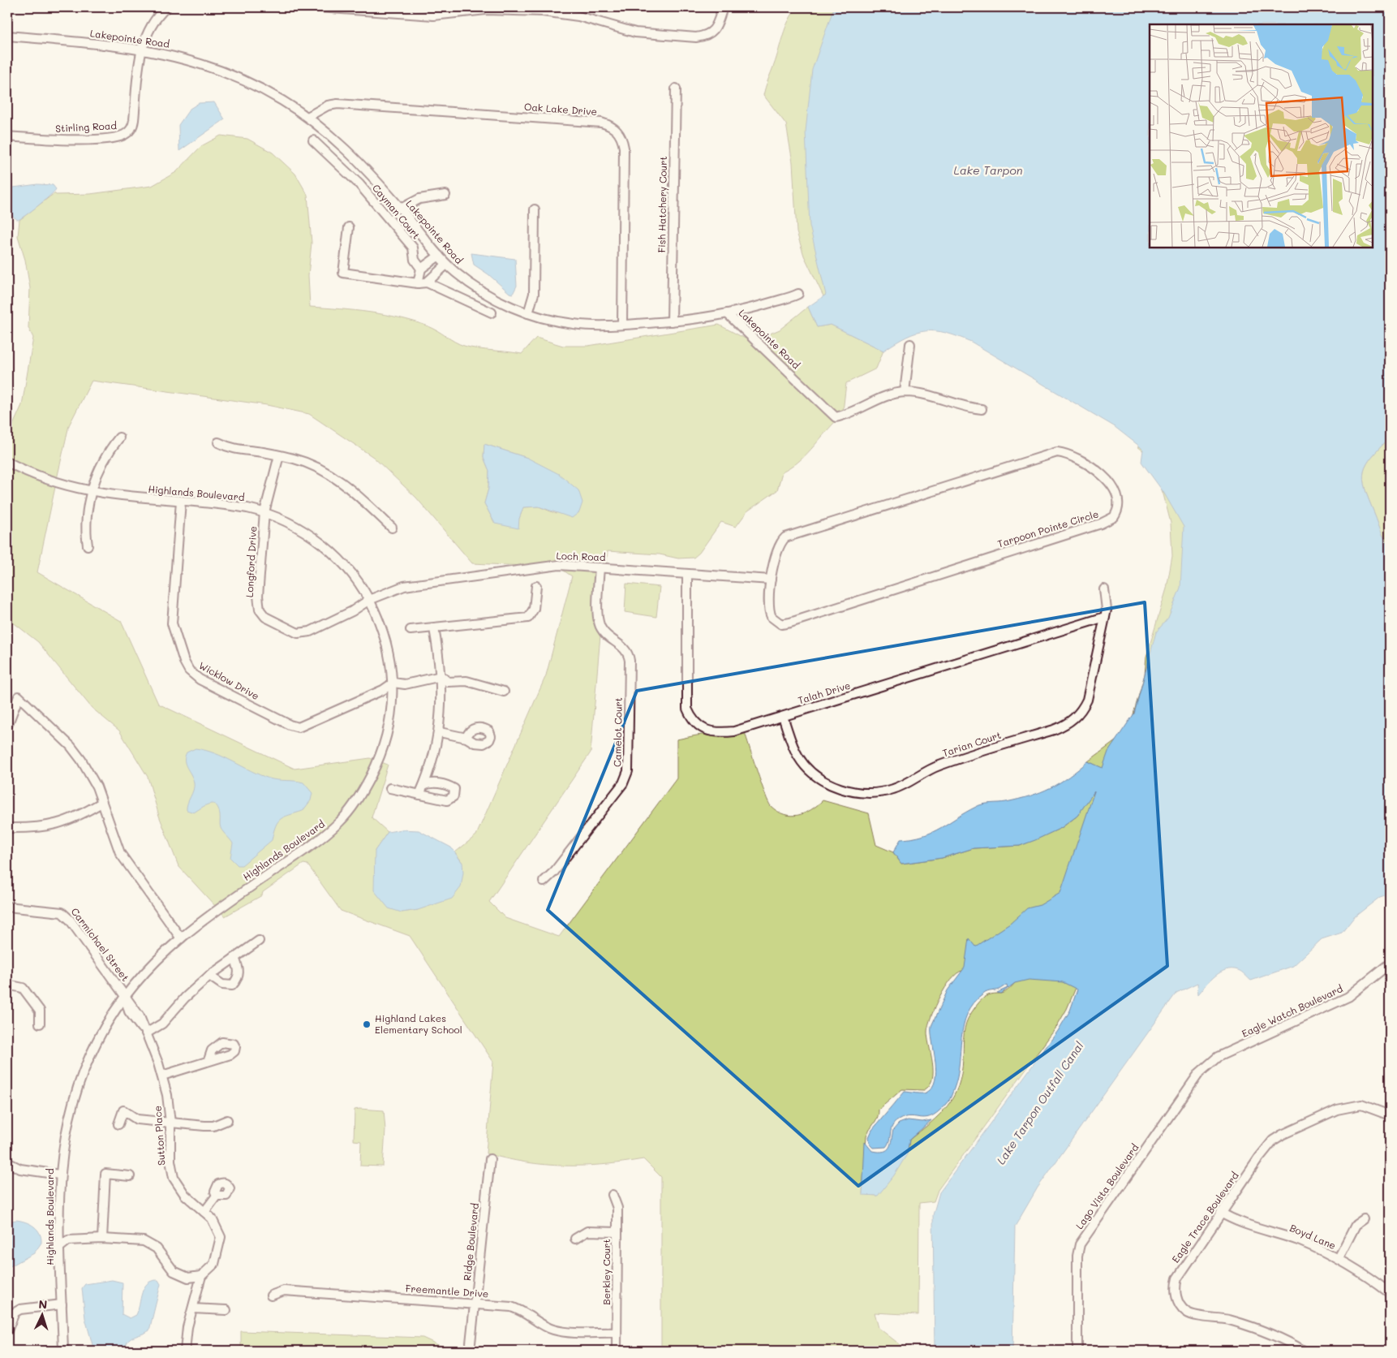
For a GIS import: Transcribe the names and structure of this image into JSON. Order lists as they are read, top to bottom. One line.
{"streets":{"street":["Lakepointe Road","Oak Lake Drive","Stirling Road","Fish Hatchery Court","Cayman Court","Highlands Boulevard","Tarpoon Pointe Circle","Loch Road","Longford Drive","Wicklow Drive","Talah Drive","Camelot Court","Tarian Court","Carmichael Street","Eagle Watch Boulevard","Sutton Place","Lago Vista Boulevard","Eagle Trace Boulevard","Boyd Lane","Ridge Boulevard","Berkley Court","Freemantle Drive"]},"crossings":[["Lakepointe Road","Oak Lake Drive"],["Lakepointe Road","Stirling Road"],["Lakepointe Road","Fish Hatchery Court"],["Highlands Boulevard","Loch Road"],["Highlands Boulevard","Longford Drive"],["Highlands Boulevard","Wicklow Drive"],["Highlands Boulevard","Carmichael Street"],["Highlands Boulevard","Sutton Place"],["Tarpoon Pointe Circle","Loch Road"],["Loch Road","Longford Drive"],["Loch Road","Talah Drive"],["Loch Road","Camelot Court"],["Talah Drive","Tarian Court"],["Carmichael Street","Sutton Place"],["Eagle Watch Boulevard","Lago Vista Boulevard"],["Eagle Trace Boulevard","Boyd Lane"],["Ridge Boulevard","Freemantle Drive"],["Berkley Court","Freemantle Drive"]],"water":["Lake Tarpon","Lake Tarpon Outfall Canal"],"places":["Highland Lakes Elementary School"],"north":"top"}
